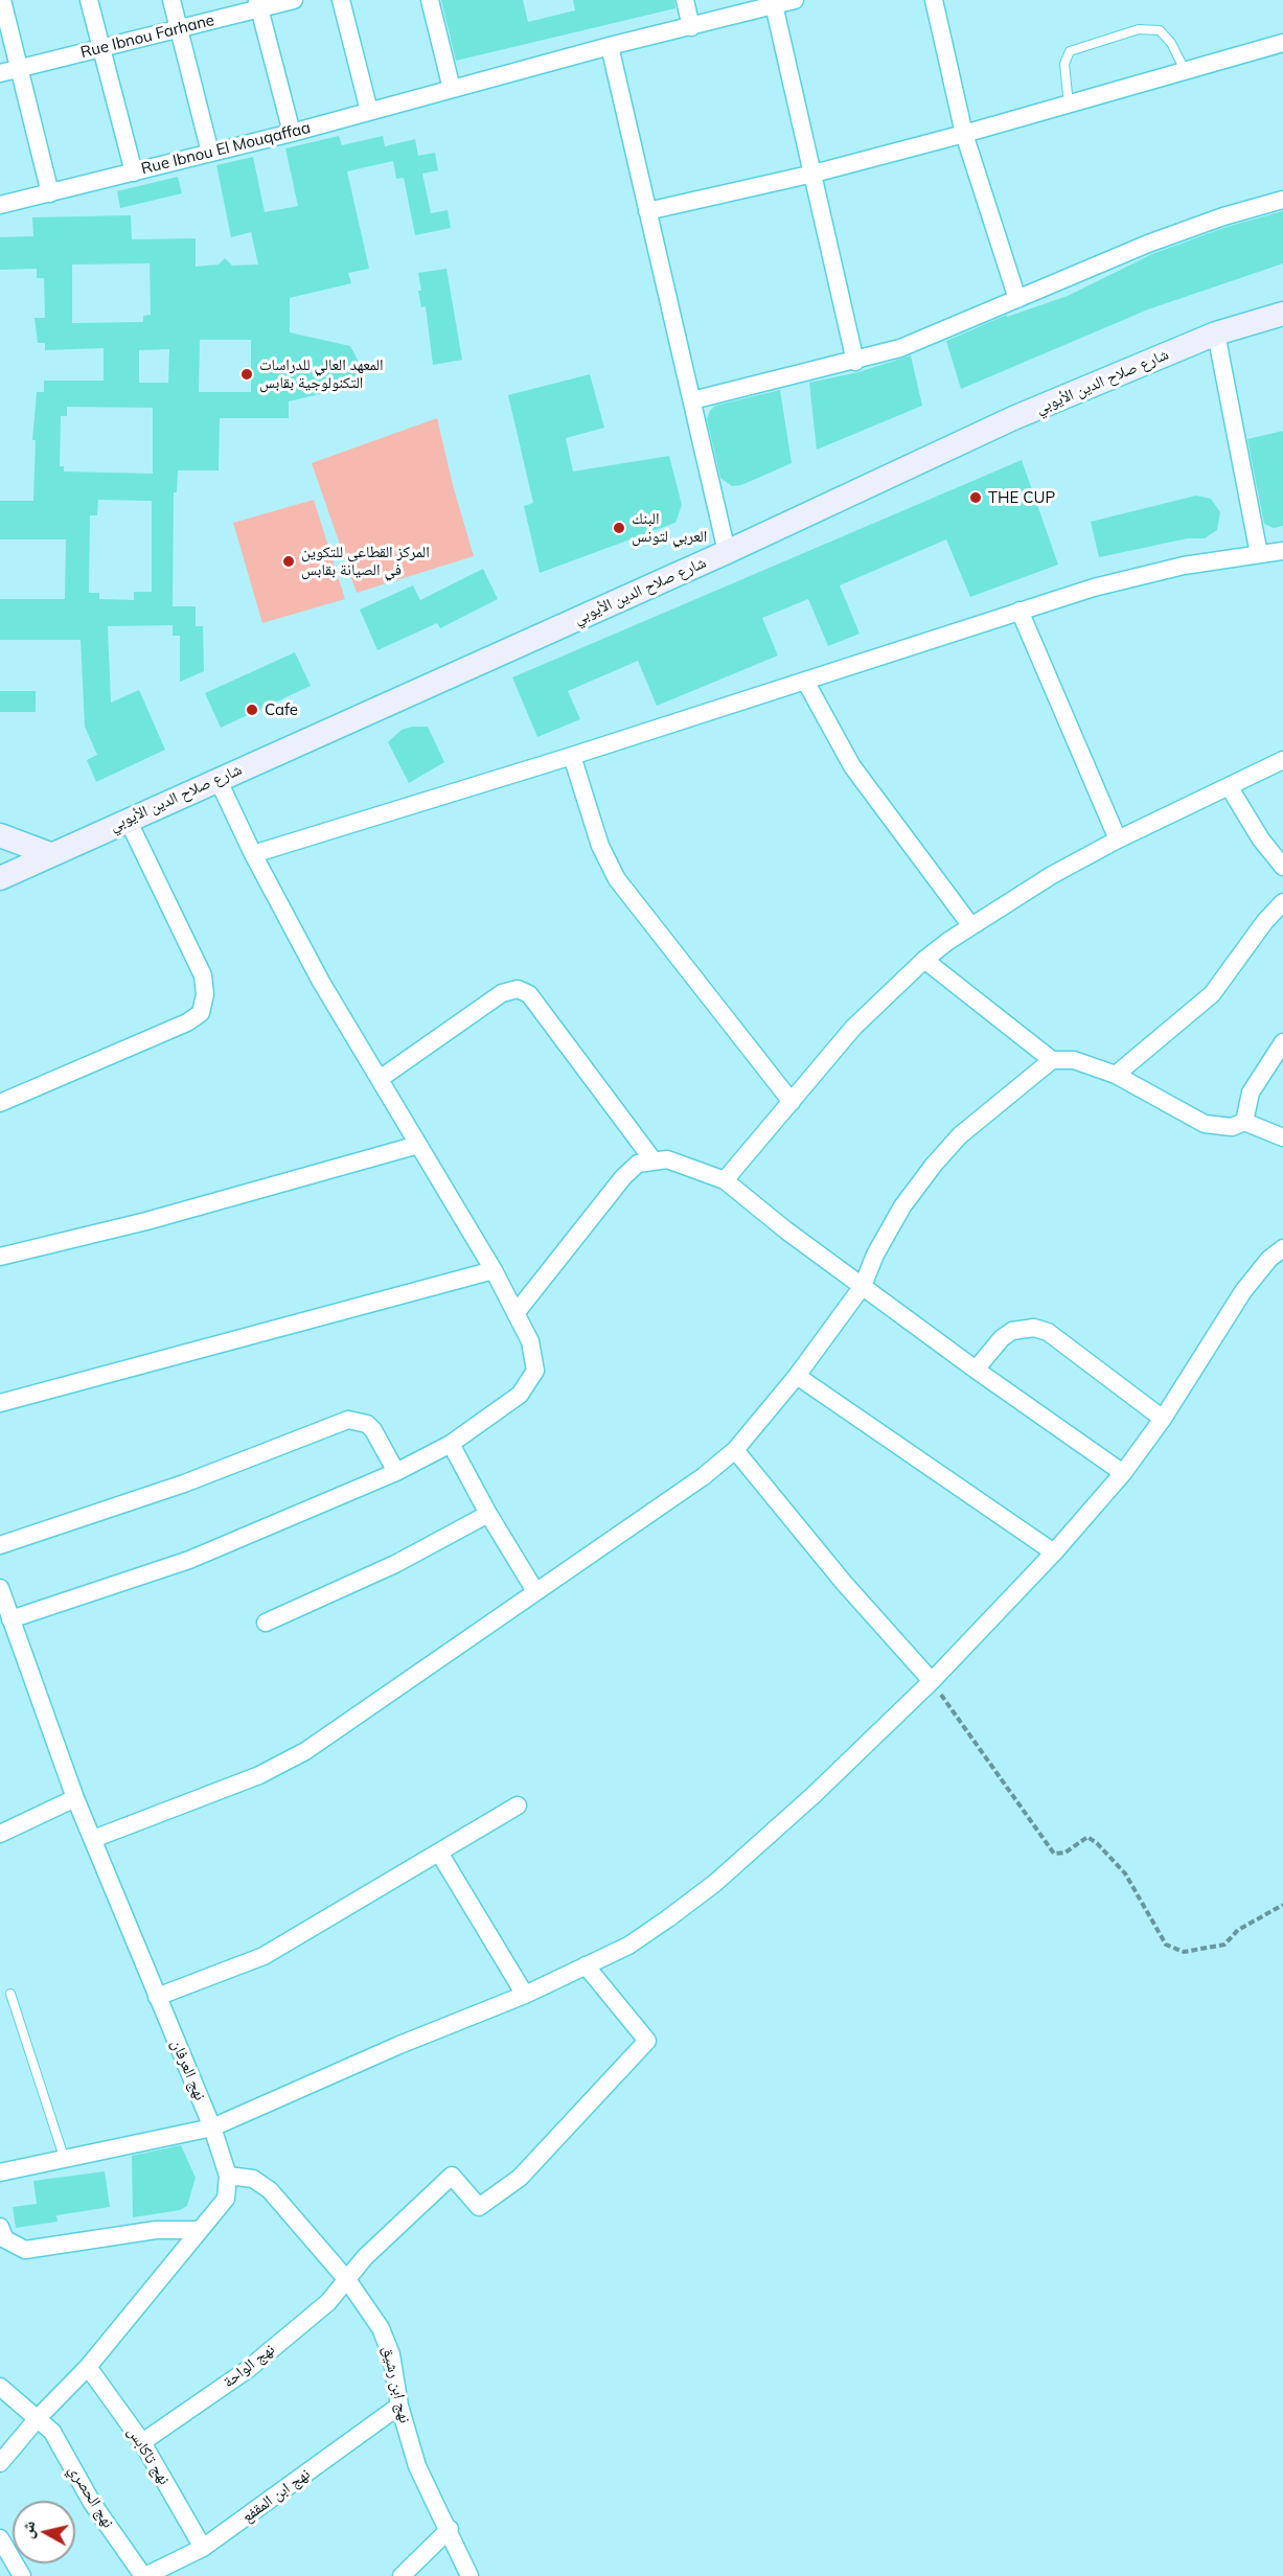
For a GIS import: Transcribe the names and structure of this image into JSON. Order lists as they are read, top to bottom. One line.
{"streets":{"main road":["شارع صلاح الدين الأيوبي"],"street":["Rue Ibnou Farhane","Rue Ibnou El Mouqaffaa","نهج العرفان","نهج الواحة","نهج ابن رشيق","نهج تاكابس","نهج ابن المقفع","نهج الحصري"]},"crossings":[["نهج العرفان","نهج ابن رشيق"],["نهج الواحة","نهج ابن رشيق"],["نهج الواحة","نهج تاكابس"],["نهج ابن رشيق","نهج ابن المقفع"],["نهج تاكابس","نهج ابن المقفع"],["نهج ابن المقفع","نهج الحصري"]],"places":["المعهد العالي للدراسات التكنولوجية بقابس","THE CUP","البنك العربي لتونس","المركز القطاعى للتكوين في الصيانة بقابس","Cafe"],"north":"left"}
